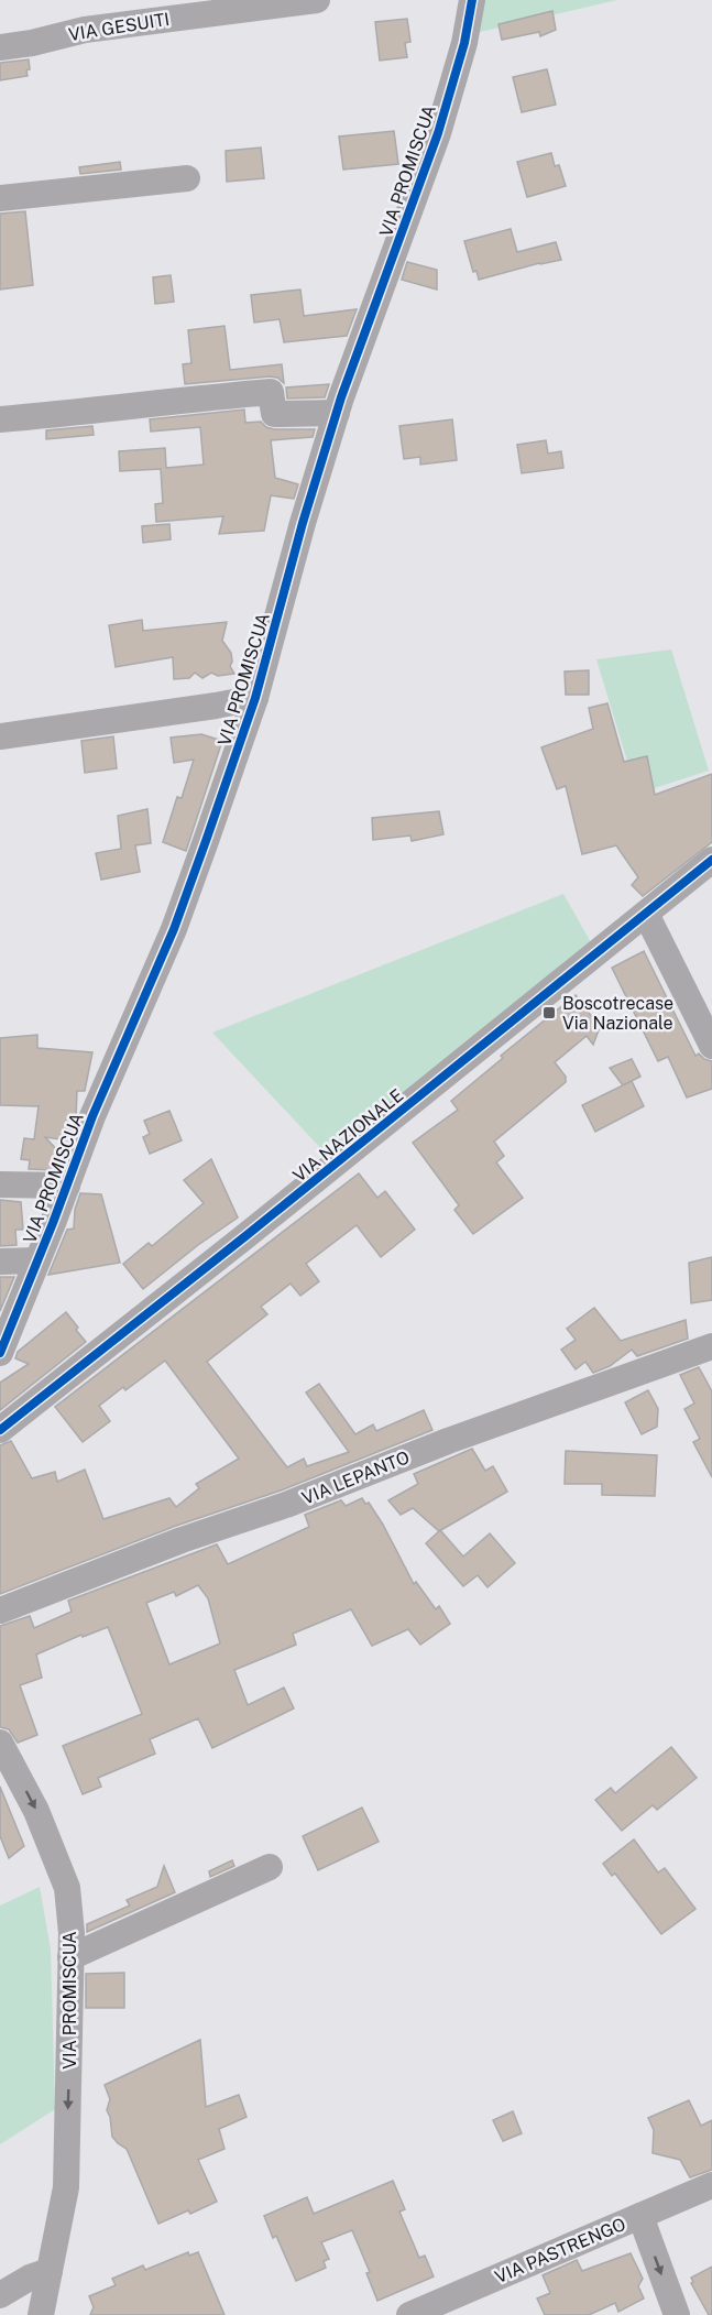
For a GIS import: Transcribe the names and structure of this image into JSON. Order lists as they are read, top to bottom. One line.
{"streets":{"street":["VIA GESUITI","VIA PROMISCUA","VIA NAZIONALE","VIA LEPANTO","VIA PASTRENGO"]},"places":{"transit":["Boscotrecase Via Nazionale"]}}
